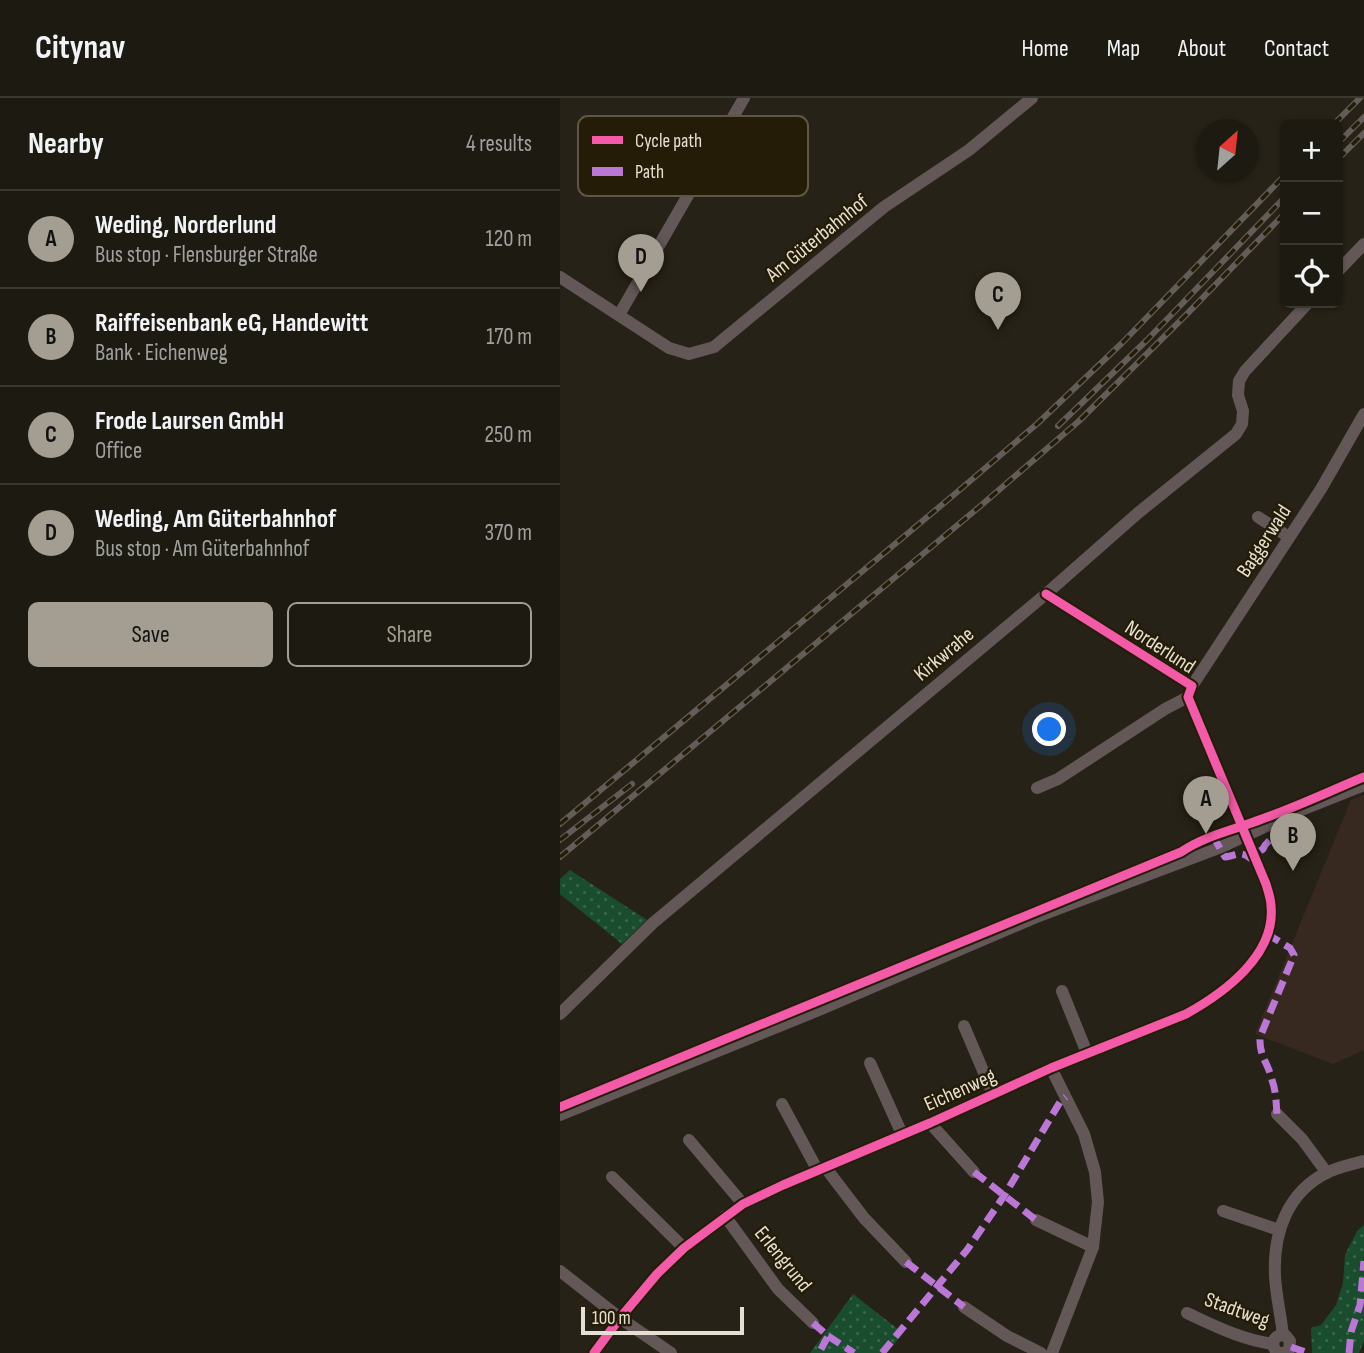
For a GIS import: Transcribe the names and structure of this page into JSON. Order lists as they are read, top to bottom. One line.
{"streets":{"street":["Am Güterbahnhof","Baggerwald","Norderlund","Kirkwrahe","Eichenweg","Erlengrund","Stadtweg"]},"crossings":[["Baggerwald","Norderlund"],["Norderlund","Kirkwrahe"],["Norderlund","Eichenweg"],["Eichenweg","Erlengrund"]],"legend":["Cycle path","Path"],"scale_bar":"100 m","north":"top right","page":{"header":"Citynav","nav":["Home","Map","About","Contact"],"heading":["Nearby","4 results"],"map_buttons":["+","−"],"list":[{"mark":"A","name":"Weding, Norderlund","note":"Bus stop · Flensburger Straße","value":"120 m"},{"mark":"B","name":"Raiffeisenbank eG, Handewitt","note":"Bank · Eichenweg","value":"170 m"},{"mark":"C","name":"Frode Laursen GmbH","note":"Office","value":"250 m"},{"mark":"D","name":"Weding, Am Güterbahnhof","note":"Bus stop · Am Güterbahnhof","value":"370 m"}],"pins":["D","C","A","B"],"buttons":["Save","Share"],"scale":"100 m"}}
